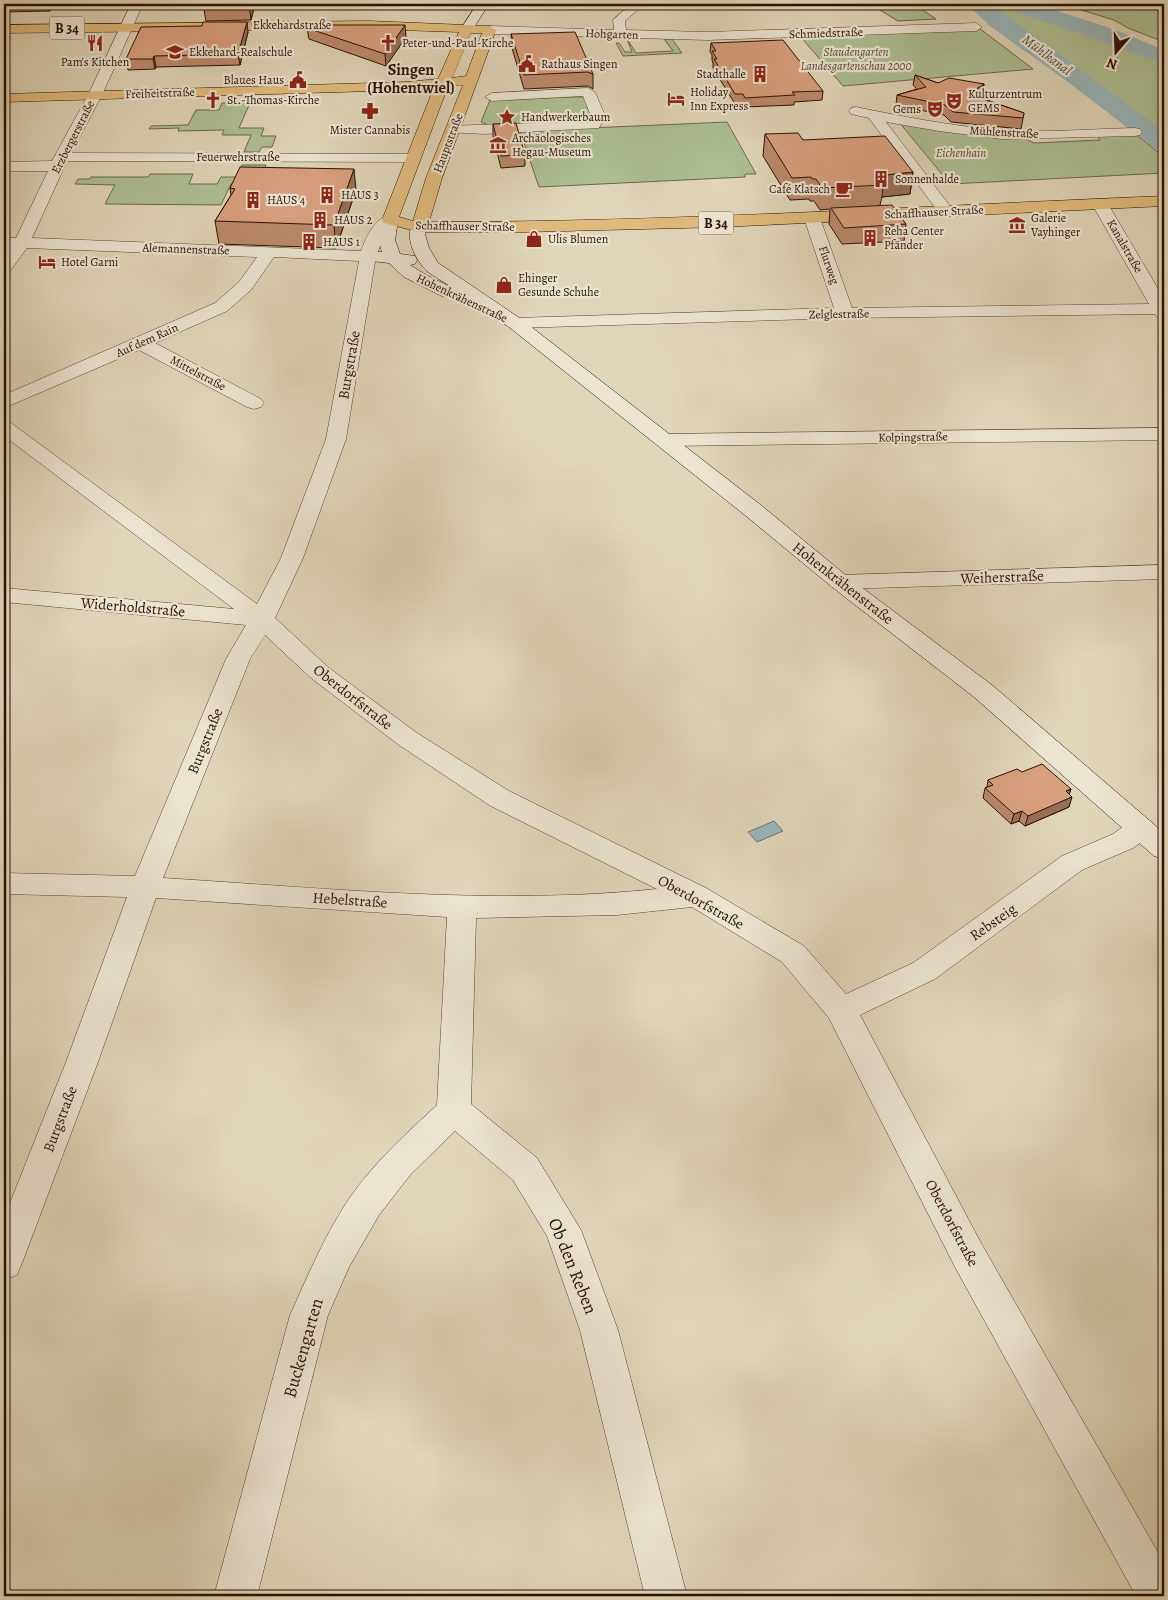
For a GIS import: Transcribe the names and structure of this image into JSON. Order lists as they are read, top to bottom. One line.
{"streets":{"main road":["Ekkehardstraße","B 34","Freiheitstraße","Hauptstraße","Schaffhauser Straße"],"street":["Schmiedstraße","Hohgarten","Mühlenstraße","Erzbergerstraße","Feuerwehrstraße","Kanalstraße","Alemannenstraße","Flurweg","Hohenkrähenstraße","Zelglestraße","Auf dem Rain","Burgstraße","Mittelstraße","Kolpingstraße","Weiherstraße","Widerholdstraße","Oberdorfstraße","Hebelstraße","Rebsteig","Ob den Reben","Buckengarten"]},"crossings":[["Ekkehardstraße","Hohgarten"],["Ekkehardstraße","Erzbergerstraße"],["Ekkehardstraße","Hauptstraße"],["Schmiedstraße","Hohgarten"],["Hohgarten","Hauptstraße"],["Freiheitstraße","Erzbergerstraße"],["Freiheitstraße","Hauptstraße"],["Erzbergerstraße","Feuerwehrstraße"],["Erzbergerstraße","Alemannenstraße"],["Hauptstraße","Feuerwehrstraße"],["Hauptstraße","Schaffhauser Straße"],["Hauptstraße","Hohenkrähenstraße"],["Hauptstraße","Burgstraße"],["Schaffhauser Straße","Kanalstraße"],["Schaffhauser Straße","Flurweg"],["Schaffhauser Straße","Hohenkrähenstraße"],["Schaffhauser Straße","Burgstraße"],["Kanalstraße","Zelglestraße"],["Alemannenstraße","Hohenkrähenstraße"],["Alemannenstraße","Auf dem Rain"],["Alemannenstraße","Burgstraße"],["Flurweg","Zelglestraße"],["Hohenkrähenstraße","Zelglestraße"],["Hohenkrähenstraße","Kolpingstraße"],["Hohenkrähenstraße","Weiherstraße"],["Hohenkrähenstraße","Rebsteig"],["Auf dem Rain","Mittelstraße"],["Burgstraße","Widerholdstraße"],["Burgstraße","Oberdorfstraße"],["Burgstraße","Hebelstraße"],["Widerholdstraße","Oberdorfstraße"],["Oberdorfstraße","Hebelstraße"],["Oberdorfstraße","Rebsteig"],["Ob den Reben","Buckengarten"]],"districts":["Singen (Hohentwiel)"],"water":["Mühlkanal"],"parks":["Staudengarten Landesgartenschau 2000","Eichenhain"],"places":{"restaurant":["Pam's Kitchen"],"church":["Peter-und-Paul-Kirche","St.-Thomas-Kirche"],"school or university":["Ekkehard-Realschule"],"public building":["Rathaus Singen","Blaues Haus"],"building":["Stadthalle","Sonnenhalde","HAUS 3","HAUS 4","HAUS 2","Reha Center Pfänder","HAUS 1"],"hotel":["Holiday Inn Express","Hotel Garni"],"theatre":["Kulturzentrum GEMS","Gems"],"pharmacy":["Mister Cannabis"],"place":["Handwerkerbaum"],"museum":["Archäologisches Hegau-Museum","Galerie Vayhinger"],"cafe":["Café Klatsch"],"shop":["Ulis Blumen","Ehinger Gesunde Schuhe"]},"north":"bottom"}
